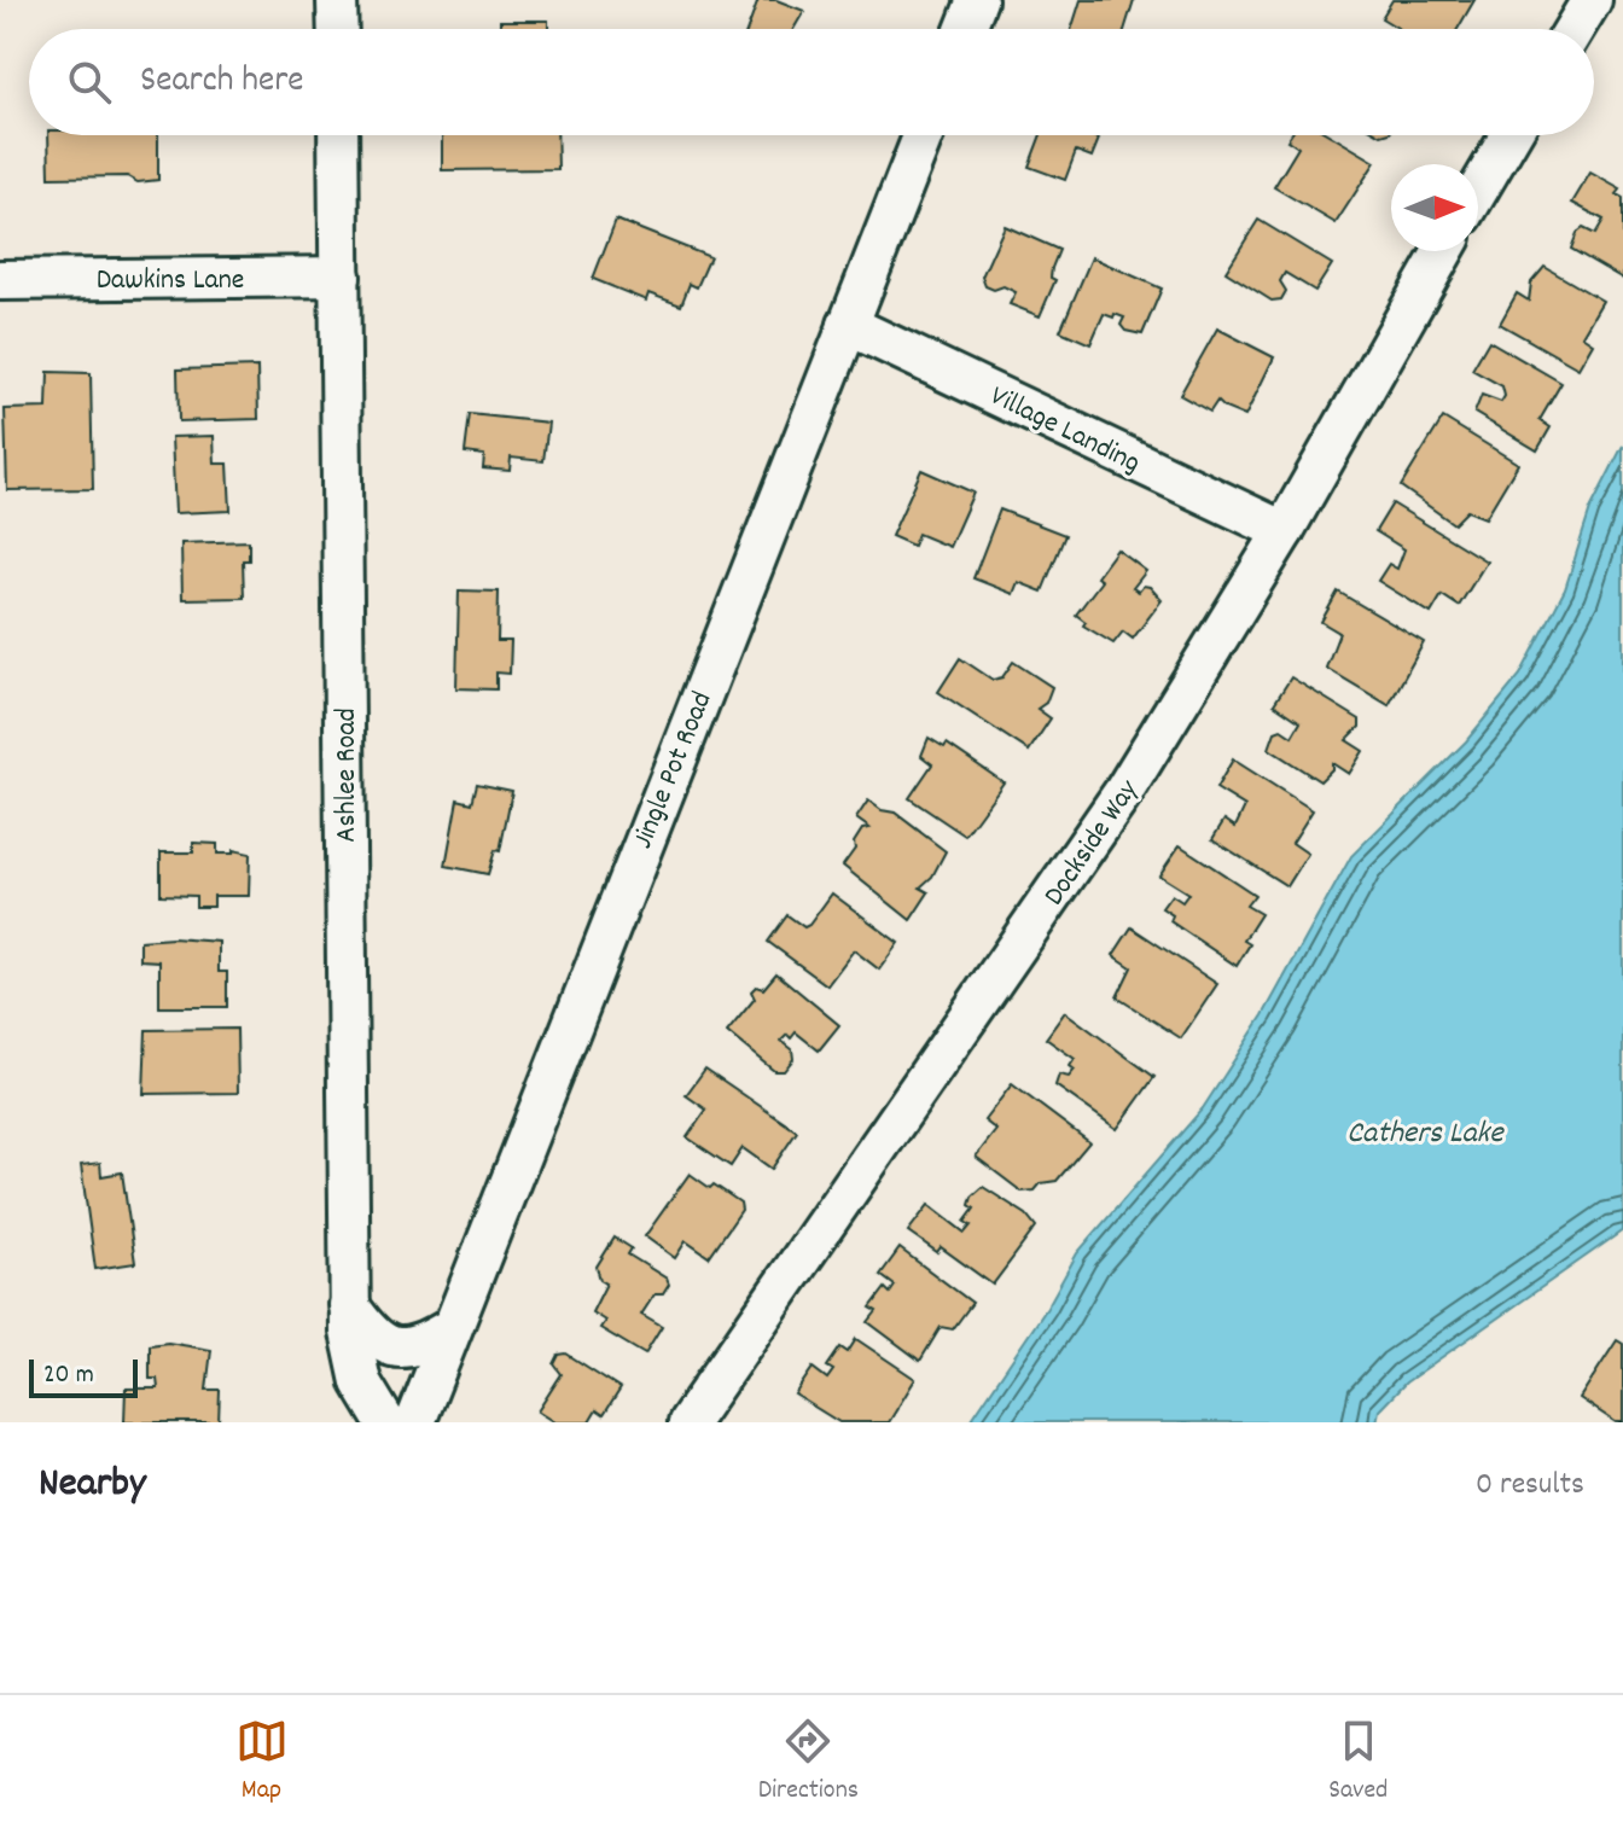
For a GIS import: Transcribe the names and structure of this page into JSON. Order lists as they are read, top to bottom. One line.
{"streets":{"street":["Dawkins Lane","Village Landing","Jingle Pot Road","Ashlee Road","Dockside Way"]},"crossings":[["Dawkins Lane","Ashlee Road"],["Village Landing","Jingle Pot Road"],["Village Landing","Dockside Way"]],"water":["Cathers Lake"],"scale_bar":"20 m","north":"right","page":{"search":"Search here","scale":"20 m","heading":["Nearby","0 results"],"nav":["Map","Directions","Saved"]}}
